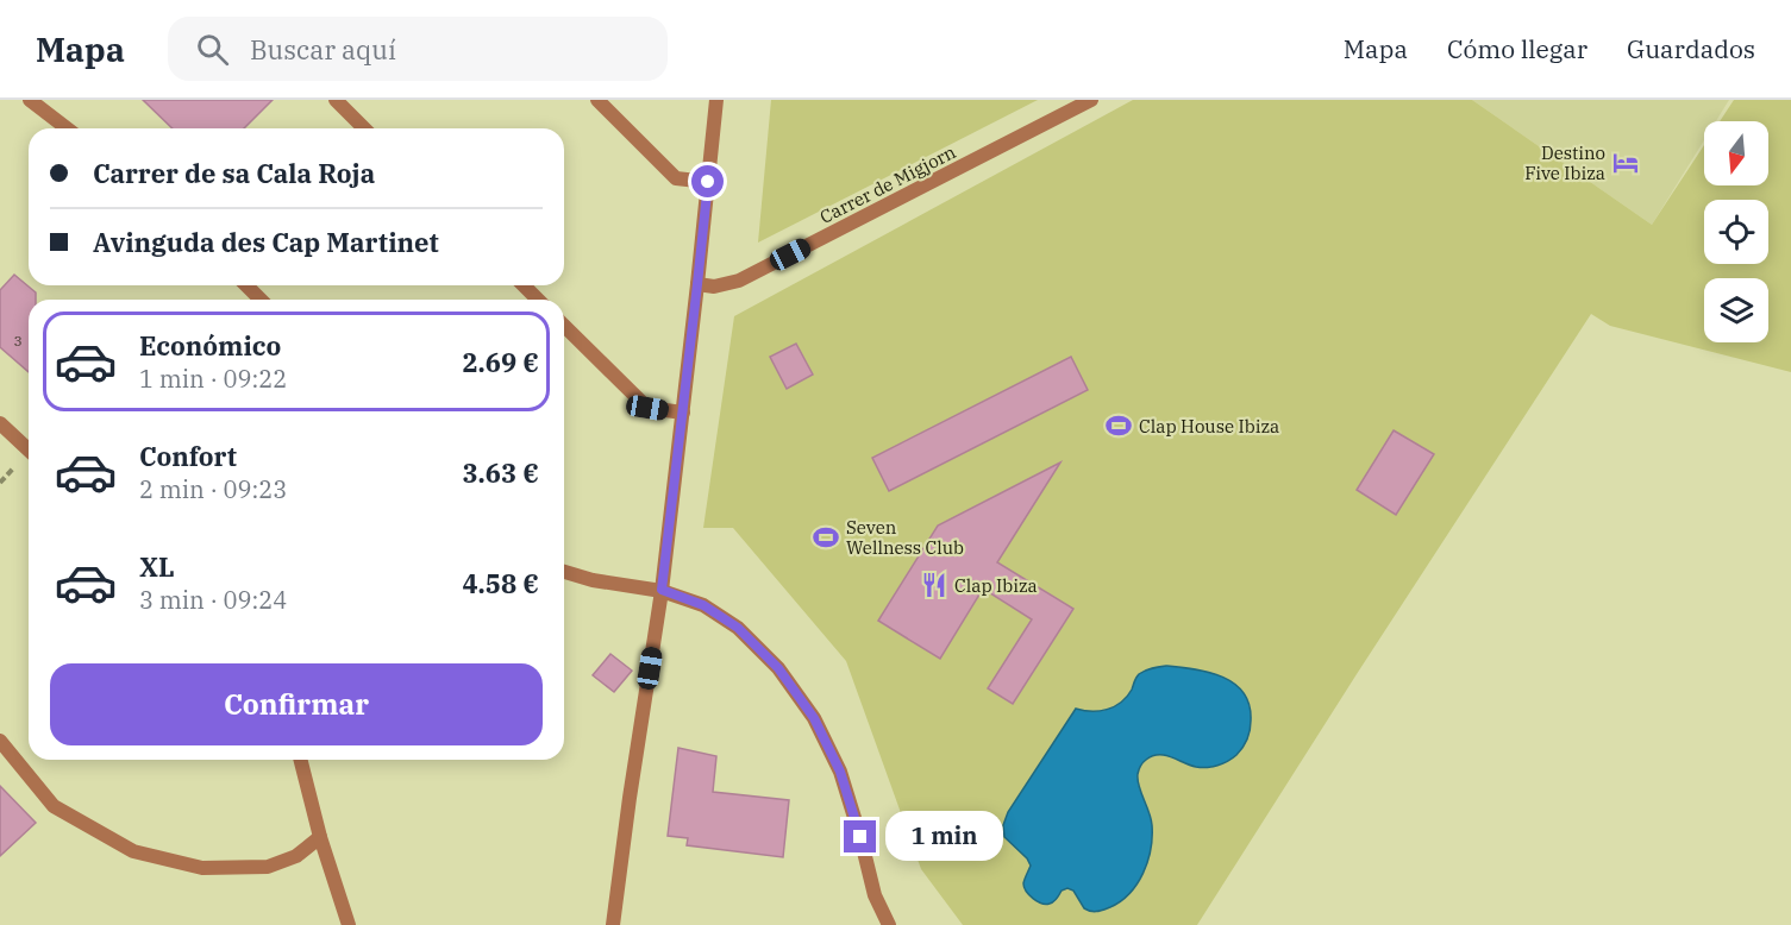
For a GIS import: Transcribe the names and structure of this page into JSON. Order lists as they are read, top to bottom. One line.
{"streets":{"street":["Carrer de Migjorn"]},"places":{"hotel":["Destino Five Ibiza"],"sports":["Clap House Ibiza","Seven Wellness Club"],"restaurant":["Clap Ibiza"]},"house_numbers":["3"],"north":"bottom","page":{"header":"Mapa","search":"Buscar aquí","nav":["Mapa","Cómo llegar","Guardados"],"banner":["Carrer de sa Cala Roja","Avinguda des Cap Martinet"],"list":[{"name":"Económico","note":"1 min · 09:22","value":"2.69 €"},{"name":"Confort","note":"2 min · 09:23","value":"3.63 €"},{"name":"XL","note":"3 min · 09:24","value":"4.58 €"}],"buttons":"Confirmar","bubble":"1 min"}}
